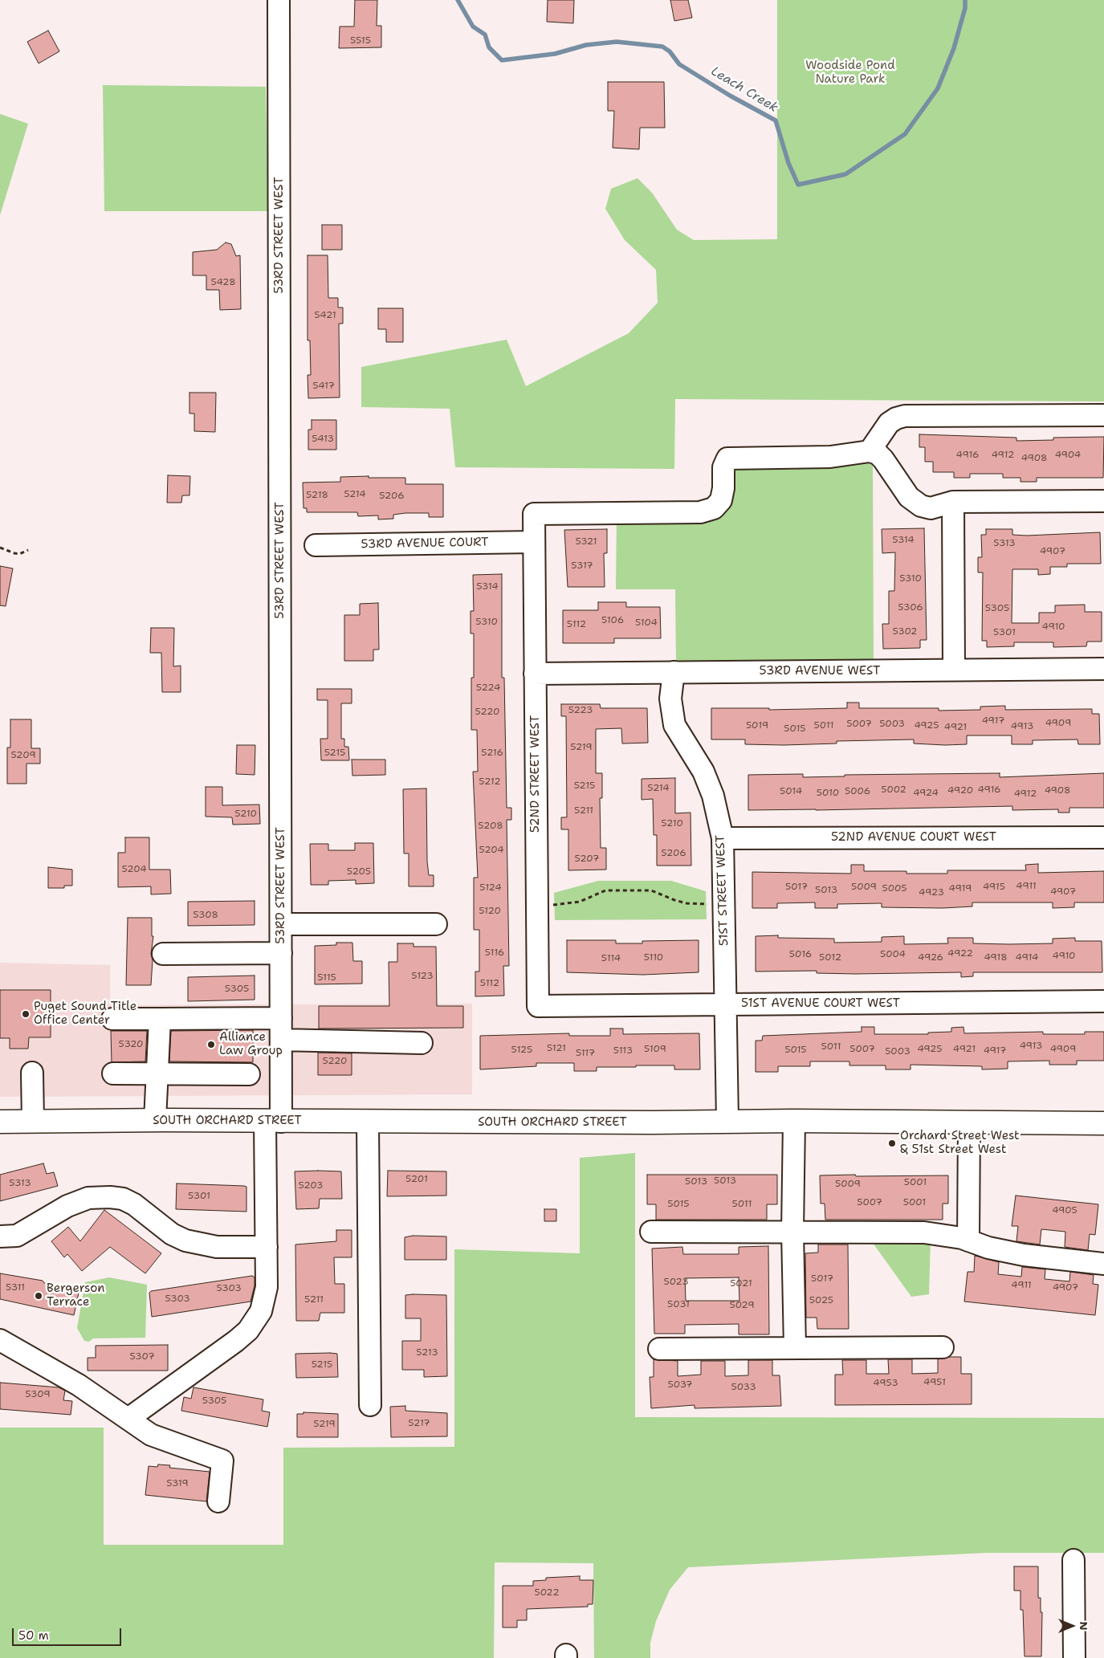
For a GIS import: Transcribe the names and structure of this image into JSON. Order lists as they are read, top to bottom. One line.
{"streets":{"main road":["SOUTH ORCHARD STREET"],"street":["53RD STREET WEST","53RD AVENUE COURT","53RD AVENUE WEST","52ND STREET WEST","52ND AVENUE COURT WEST","51ST STREET WEST","51ST AVENUE COURT WEST"]},"crossings":[["53RD STREET WEST","SOUTH ORCHARD STREET"],["53RD AVENUE COURT","52ND STREET WEST"],["53RD AVENUE WEST","52ND STREET WEST"],["53RD AVENUE WEST","51ST STREET WEST"],["52ND STREET WEST","51ST AVENUE COURT WEST"],["52ND AVENUE COURT WEST","51ST STREET WEST"],["51ST STREET WEST","51ST AVENUE COURT WEST"],["51ST STREET WEST","SOUTH ORCHARD STREET"]],"water":["Leach Creek"],"parks":["Woodside Pond Nature Park"],"places":["Puget Sound Title Office Center","Alliance Law Group","Orchard Street West & 51st Street West","Bergerson Terrace"],"house_numbers":["5515","5428","5421","5417","5413","4916","4912","4904","4908","5214","5218","5206","5314","5321","5313","4907","5317","5310","5314","5306","5305","5106","5310","5104","5112","4910","5302","5301","5224","5223","5220","4917","4909","5007","5003","5019","5011","4925","4913","4921","5015","5219","5215","5216","5209","5212","5215","5214","5002","4916","4920","4908","5014","5006","5010","4924","4912","5211","5210","5210","5208","5204","5206","5207","5204","5205","4911","5017","5009","4915","5124","5005","4919","5013","4907","4923","5120","5308","5116","4922","5016","5004","4910","5110","5012","4926","4918","4914","5114","5123","5115","5112","5305","5320","4913","5011","5121","5109","5007","4925","4921","4909","5125","5015","5113","4917","5003","5117","5220","5201","5013","5013","5001","5313","5009","5203","5301","5007","5001","5015","5011","4905","5017","5023","5021","4911","5311","4907","5303","5303","5211","5025","5031","5029","5213","5307","5215","4951","4953","5037","5033","5309","5305","5217","5219","5319","5022"],"scale_bar":"50 m","north":"right"}
